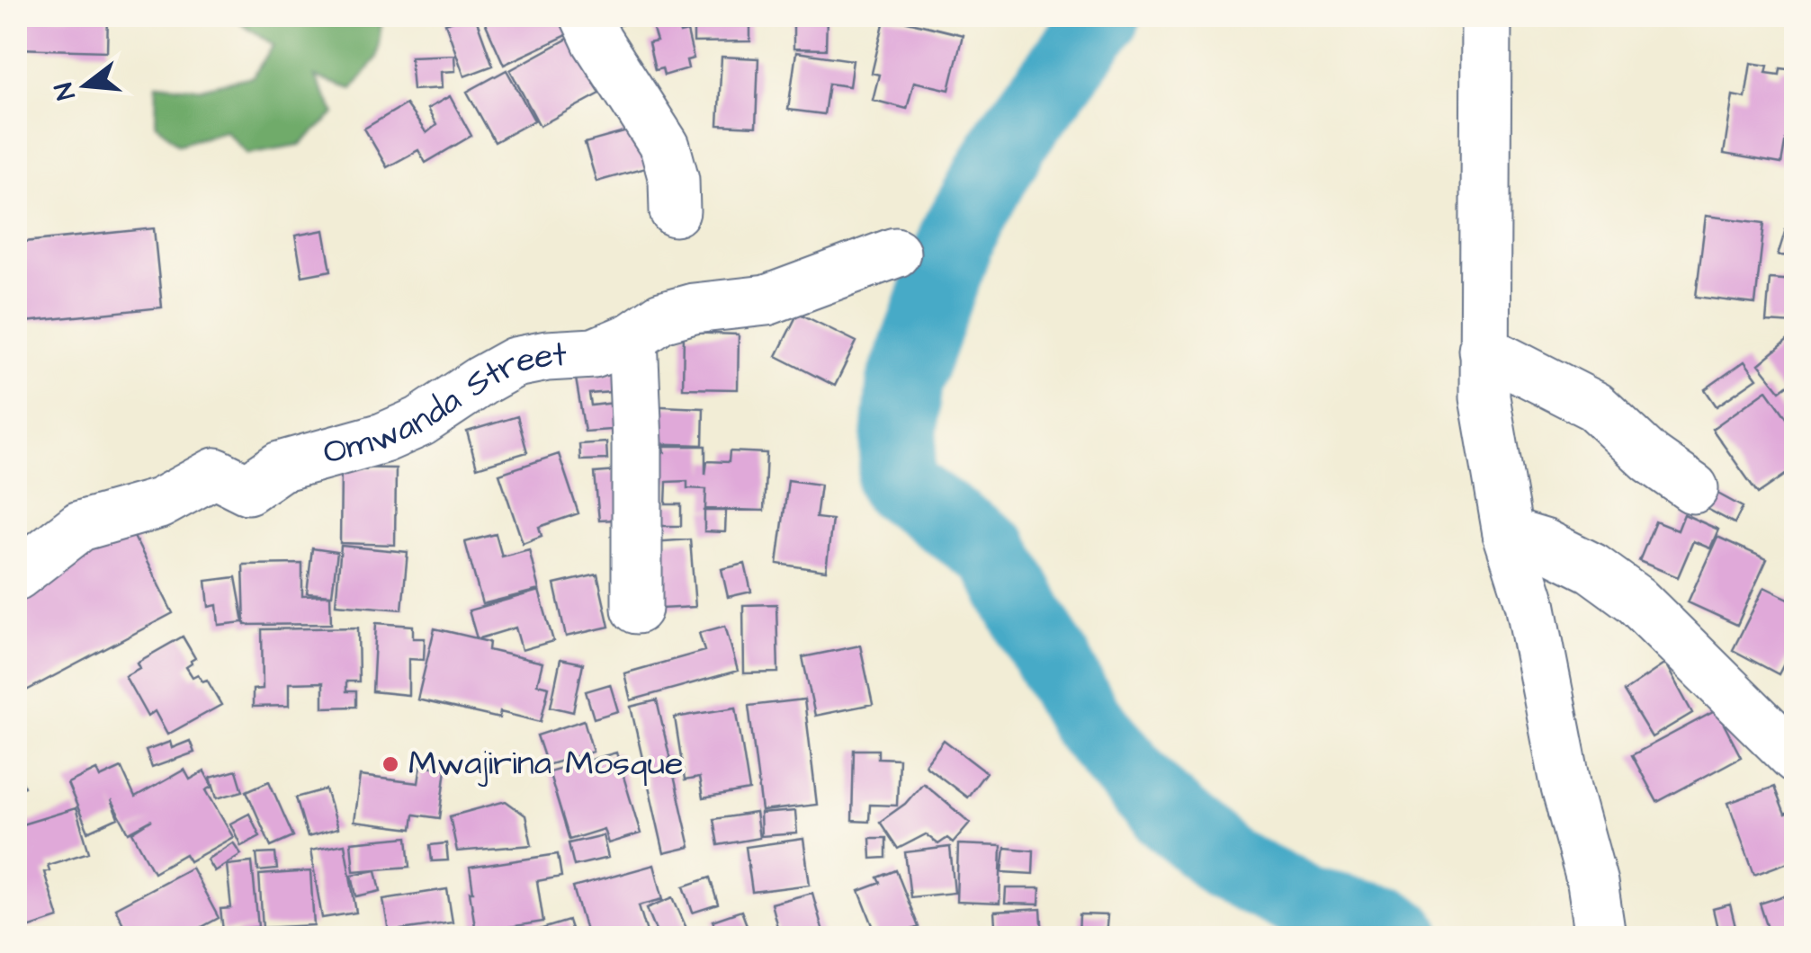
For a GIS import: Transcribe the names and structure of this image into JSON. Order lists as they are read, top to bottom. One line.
{"streets":{"street":["Omwanda Street"]},"places":["Mwajirina Mosque"],"north":"left"}
